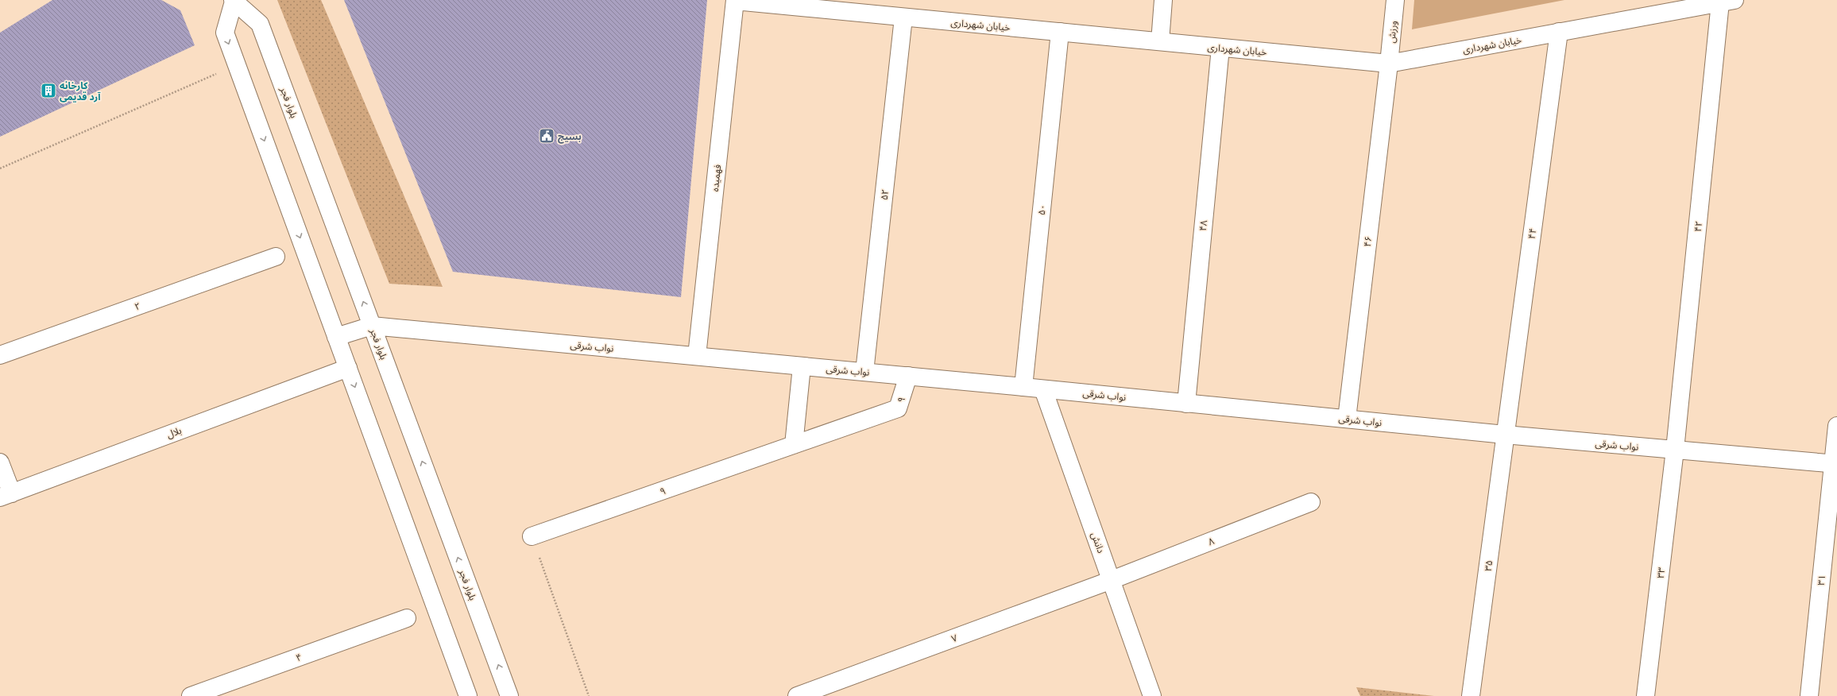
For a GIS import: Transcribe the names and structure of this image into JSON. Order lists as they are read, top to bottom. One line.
{"streets":{"street":["خیابان شهرداری","ورزش","بلوار فجر","فهمیده","۵۲","۵۰","۴۸","۴۲","۴۴","۴۶","۲","نواب شرقی","۹","بلال","۸","دانش","۳۵","۳۳","۳۱","۷","۴"]},"crossings":[["خیابان شهرداری","ورزش"],["خیابان شهرداری","فهمیده"],["خیابان شهرداری","۵۲"],["خیابان شهرداری","۵۰"],["خیابان شهرداری","۴۸"],["خیابان شهرداری","۴۲"],["خیابان شهرداری","۴۴"],["خیابان شهرداری","۴۶"],["ورزش","۴۶"],["بلوار فجر","نواب شرقی"],["بلوار فجر","بلال"],["فهمیده","نواب شرقی"],["۵۲","نواب شرقی"],["۵۰","نواب شرقی"],["۴۸","نواب شرقی"],["۴۲","نواب شرقی"],["۴۲","۳۳"],["۴۴","نواب شرقی"],["۴۴","۳۵"],["۴۶","نواب شرقی"],["نواب شرقی","۹"],["نواب شرقی","دانش"],["نواب شرقی","۳۵"],["نواب شرقی","۳۳"],["نواب شرقی","۳۱"],["۸","دانش"],["۸","۷"],["دانش","۷"]],"places":{"building":["کارخانه آرد قدیمی"],"public building":["بسیج"]}}
